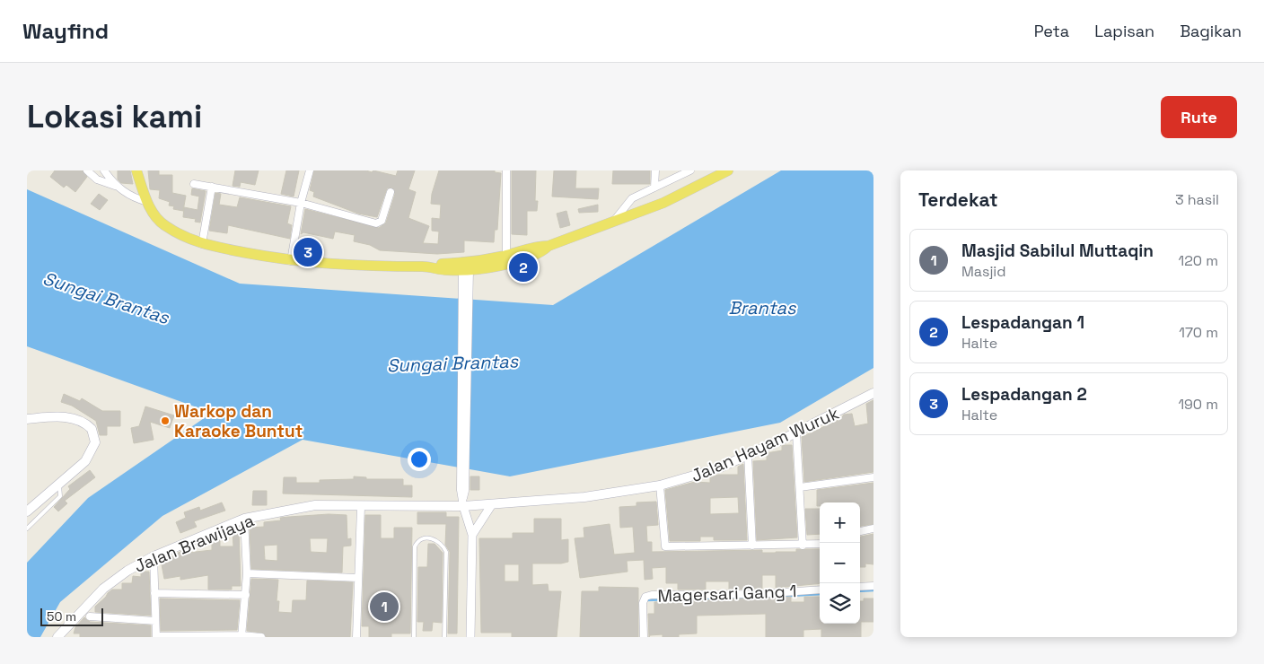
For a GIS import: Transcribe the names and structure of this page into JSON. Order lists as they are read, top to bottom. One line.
{"streets":{"main road":["Jalan Hayam Wuruk","Jalan Brawijaya"],"street":["Magersari Gang 1"]},"crossings":[["Jalan Hayam Wuruk","Jalan Brawijaya"]],"water":["Sungai Brantas","Brantas"],"places":["Warkop dan Karaoke Buntut"],"scale_bar":"50 m","page":{"header":"Wayfind","nav":["Peta","Lapisan","Bagikan"],"buttons":"Rute","title":"Lokasi kami","heading":["Terdekat","3 hasil"],"list":[{"mark":"1","name":"Masjid Sabilul Muttaqin","note":"Masjid","value":"120 m"},{"mark":"2","name":"Lespadangan 1","note":"Halte","value":"170 m"},{"mark":"3","name":"Lespadangan 2","note":"Halte","value":"190 m"}],"pins":["3","2","1"],"map_buttons":["+","−"],"scale":"50 m"}}
